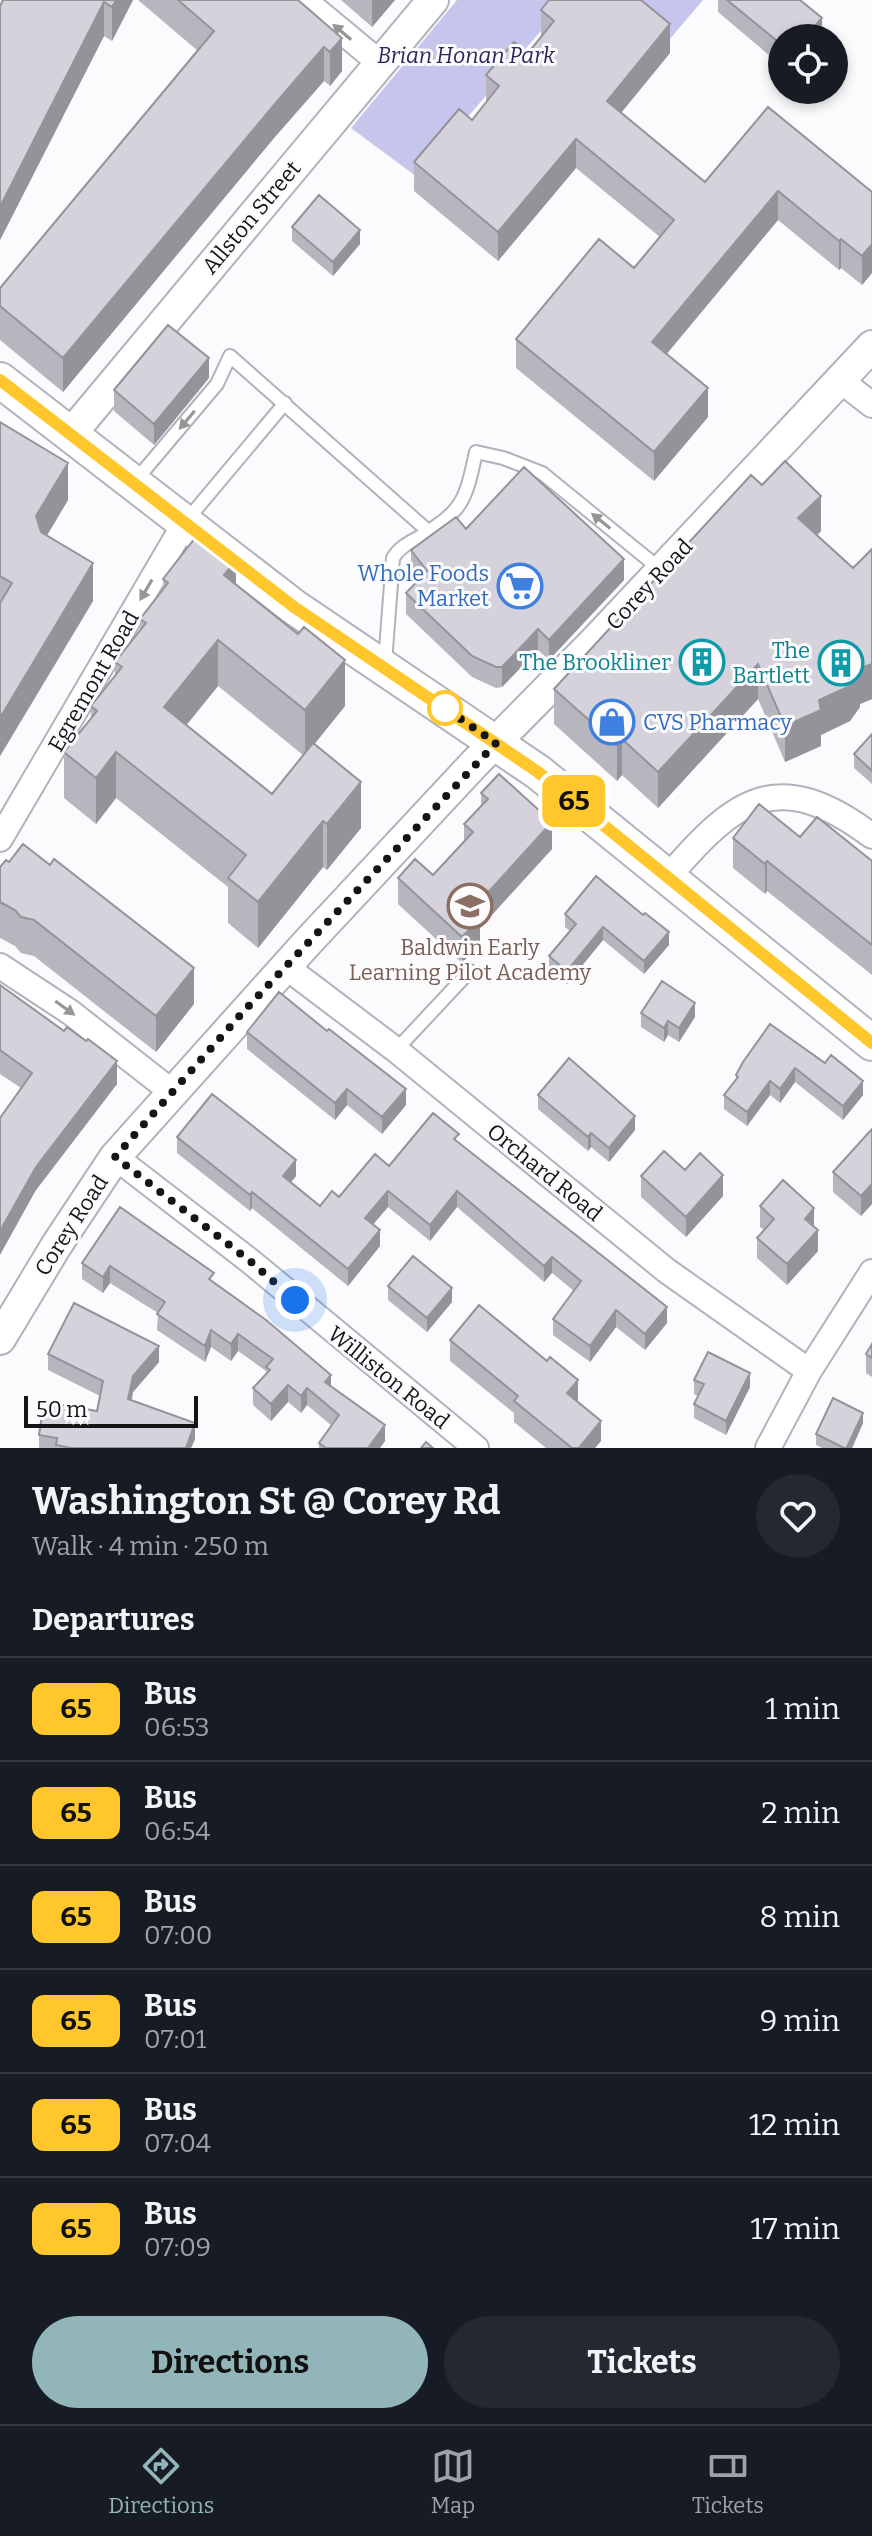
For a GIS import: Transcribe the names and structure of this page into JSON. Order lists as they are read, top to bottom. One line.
{"streets":{"street":["Allston Street","Corey Road","Egremont Road","Orchard Road","Williston Road"]},"crossings":[["Corey Road","Orchard Road"],["Corey Road","Williston Road"]],"one_way":["Egremont Road"],"parks":["Brian Honan Park"],"places":{"supermarket":["Whole Foods Market"],"building":["The Brookliner","The Bartlett"],"shop":["CVS Pharmacy"],"school or university":["Baldwin Early Learning Pilot Academy"]},"lines":["bus line 65"],"scale_bar":"50 m","page":{"on_map":"65","scale":"50 m","heading":[["Washington St @ Corey Rd","Walk · 4 min · 250 m"],"Departures"],"list":[{"mark":"65","name":"Bus","note":"06:53","value":"1 min"},{"mark":"65","name":"Bus","note":"06:54","value":"2 min"},{"mark":"65","name":"Bus","note":"07:00","value":"8 min"},{"mark":"65","name":"Bus","note":"07:01","value":"9 min"},{"mark":"65","name":"Bus","note":"07:04","value":"12 min"},{"mark":"65","name":"Bus","note":"07:09","value":"17 min"}],"buttons":["Directions","Tickets"],"tabs":["Directions","Map","Tickets"]}}
